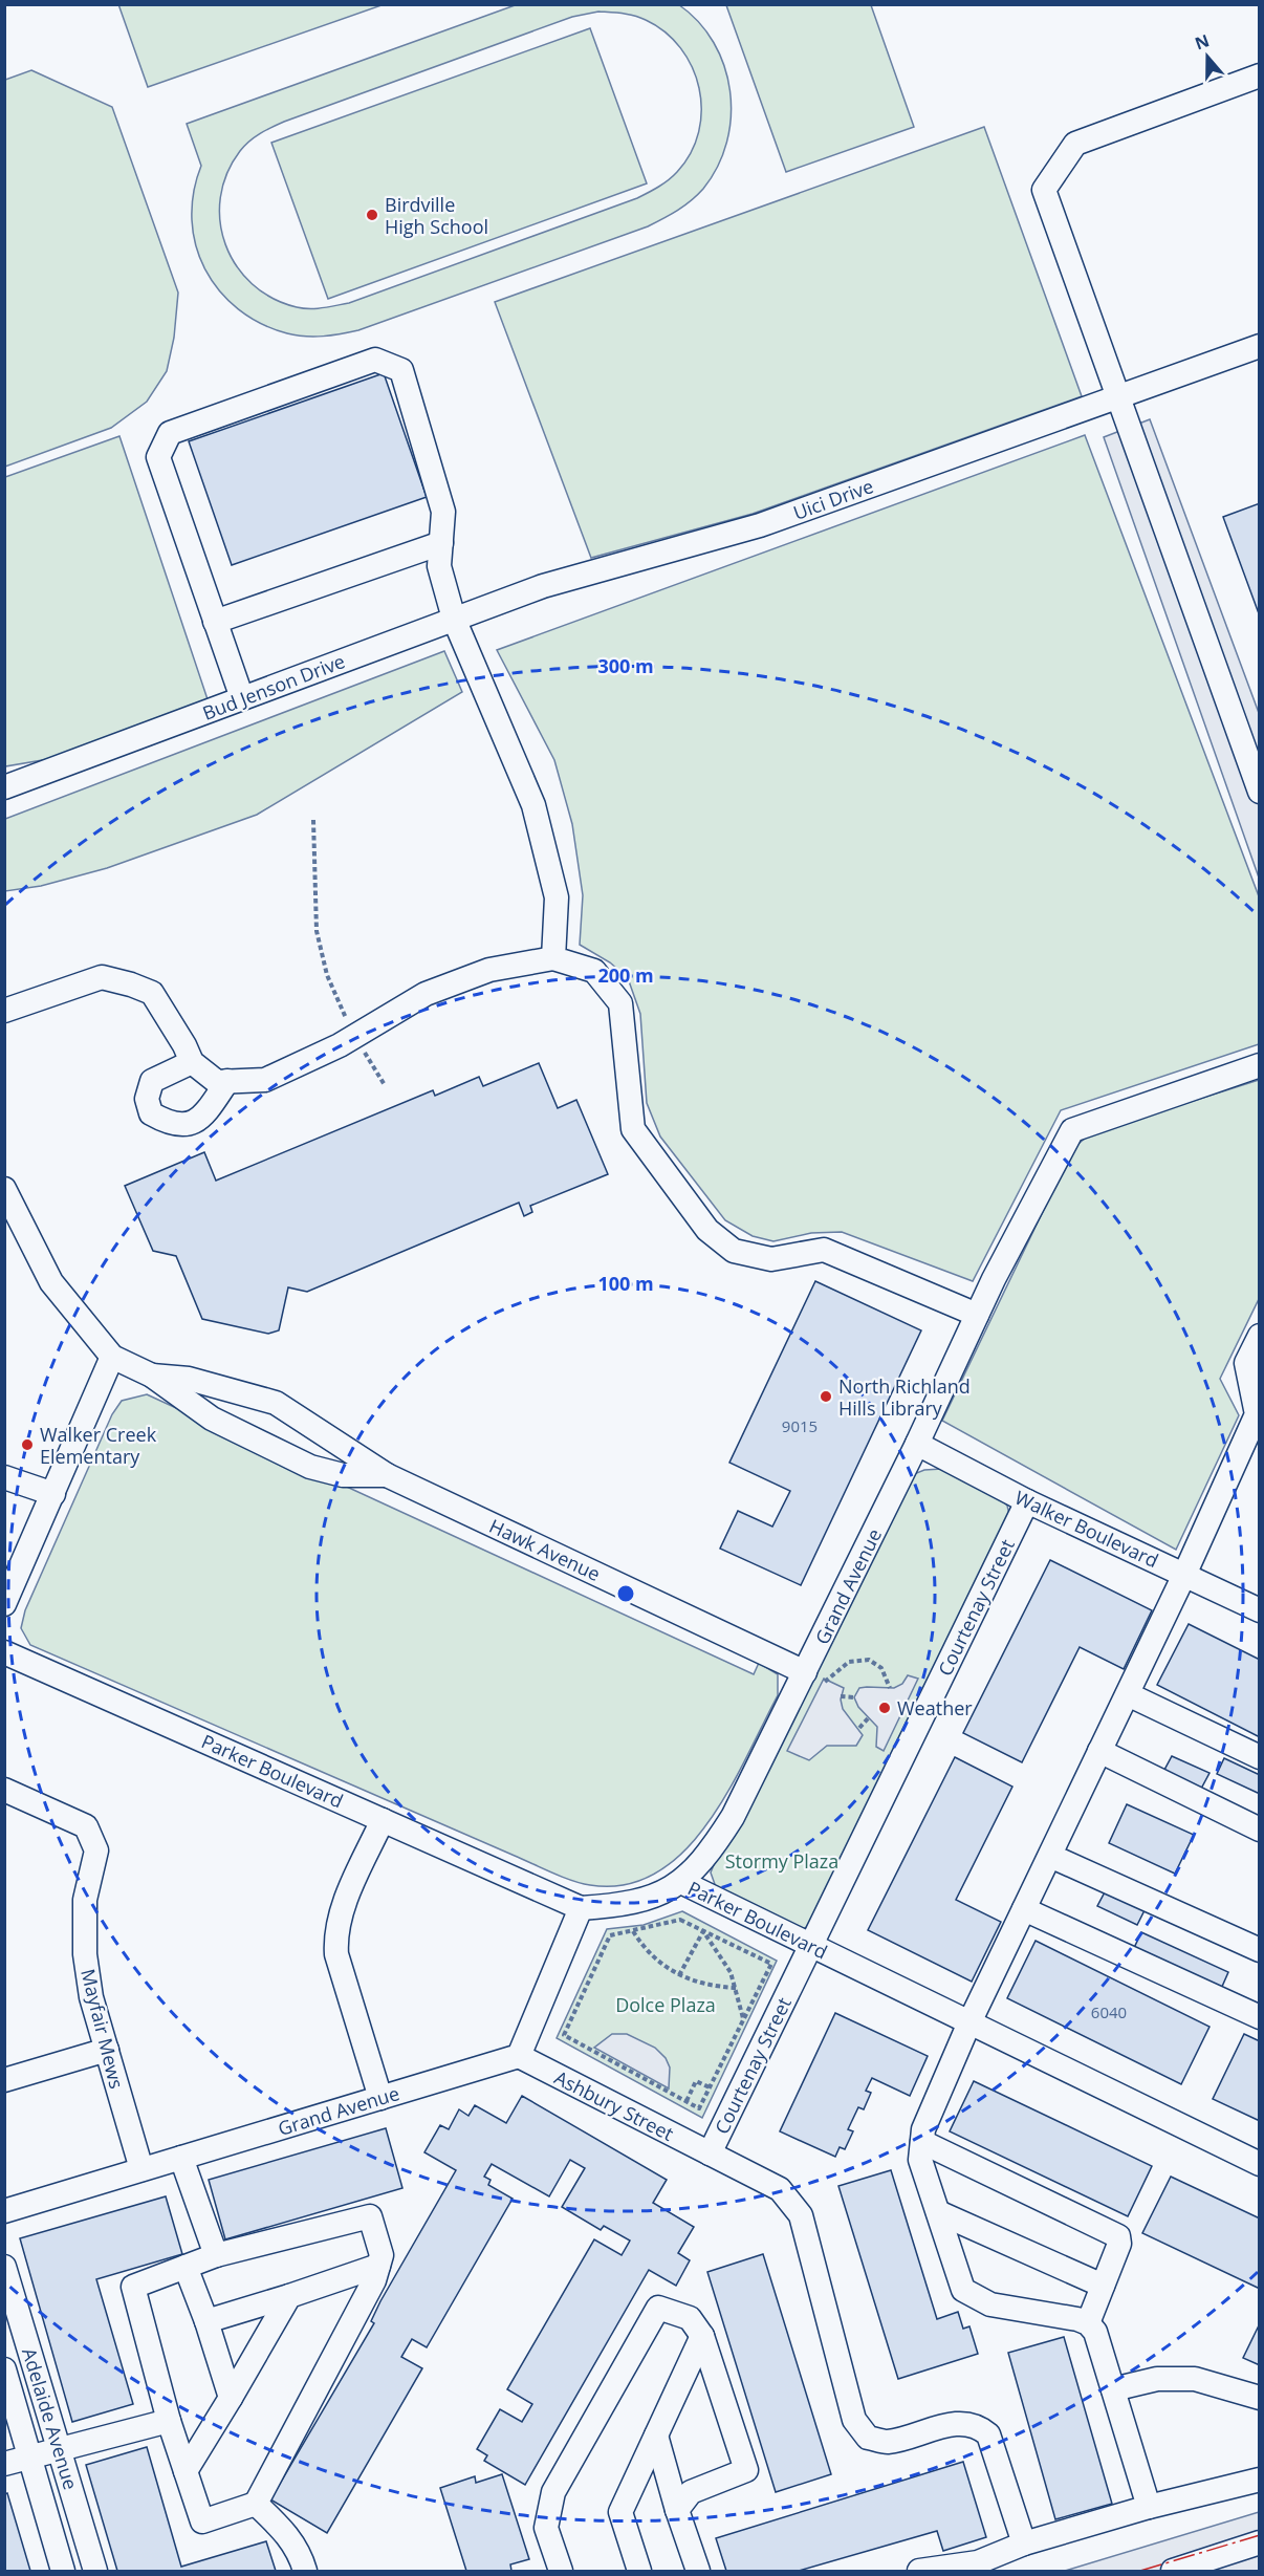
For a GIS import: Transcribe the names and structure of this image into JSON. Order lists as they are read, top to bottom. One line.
{"streets":{"street":["Uici Drive","Bud Jenson Drive","Walker Boulevard","Hawk Avenue","Grand Avenue","Courtenay Street","Parker Boulevard","Mayfair Mews","Ashbury Street","Adelaide Avenue"]},"crossings":[["Uici Drive","Bud Jenson Drive"],["Walker Boulevard","Grand Avenue"],["Walker Boulevard","Courtenay Street"],["Hawk Avenue","Grand Avenue"],["Grand Avenue","Parker Boulevard"],["Grand Avenue","Mayfair Mews"],["Grand Avenue","Ashbury Street"],["Courtenay Street","Parker Boulevard"],["Courtenay Street","Ashbury Street"]],"parks":["Stormy Plaza","Dolce Plaza"],"places":["Birdville High School","North Richland Hills Library","Walker Creek Elementary","Weather"],"house_numbers":["9015","6040"],"north":"top","rings":["300 m","200 m","100 m"]}
